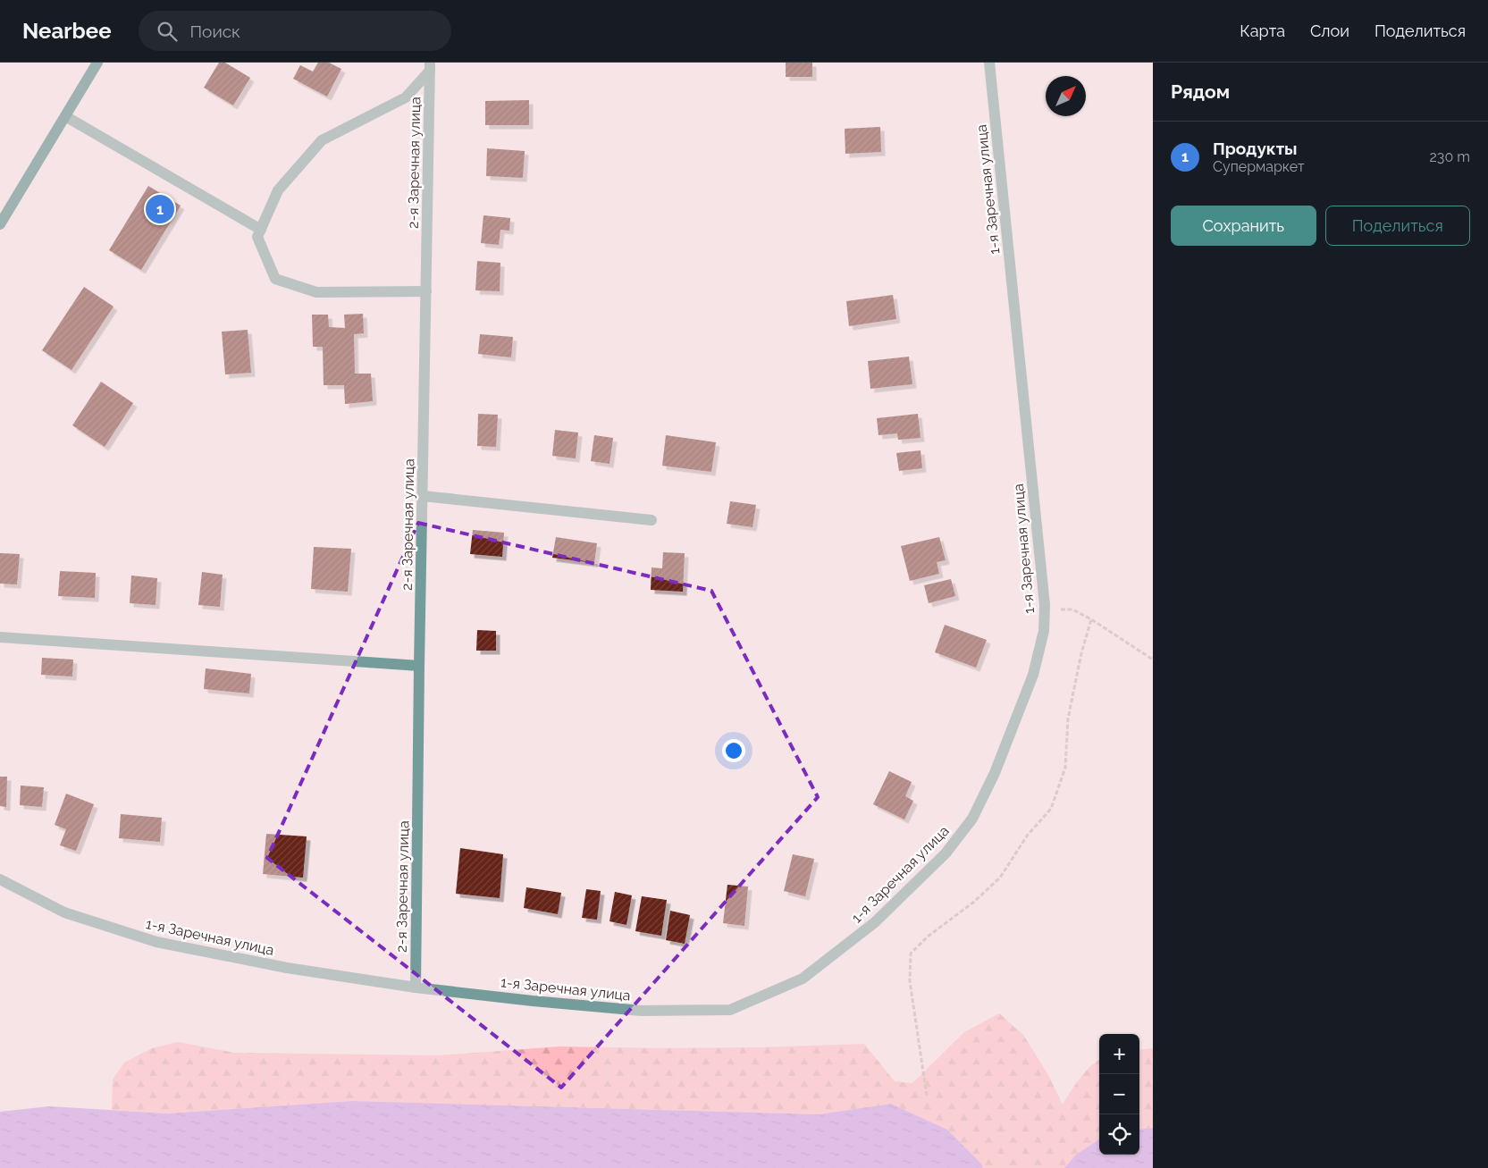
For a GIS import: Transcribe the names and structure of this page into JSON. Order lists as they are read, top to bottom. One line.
{"streets":{"street":["2-я Заречная улица","1-я Заречная улица"]},"crossings":[["2-я Заречная улица","1-я Заречная улица"]],"north":"top right","page":{"header":"Nearbee","search":"Поиск","nav":["Карта","Слои","Поделиться"],"heading":"Рядом","list":[{"mark":"1","name":"Продукты","note":"Супермаркет","value":"230 m"}],"buttons":["Сохранить","Поделиться"],"pins":"1","map_buttons":["+","−"]}}
